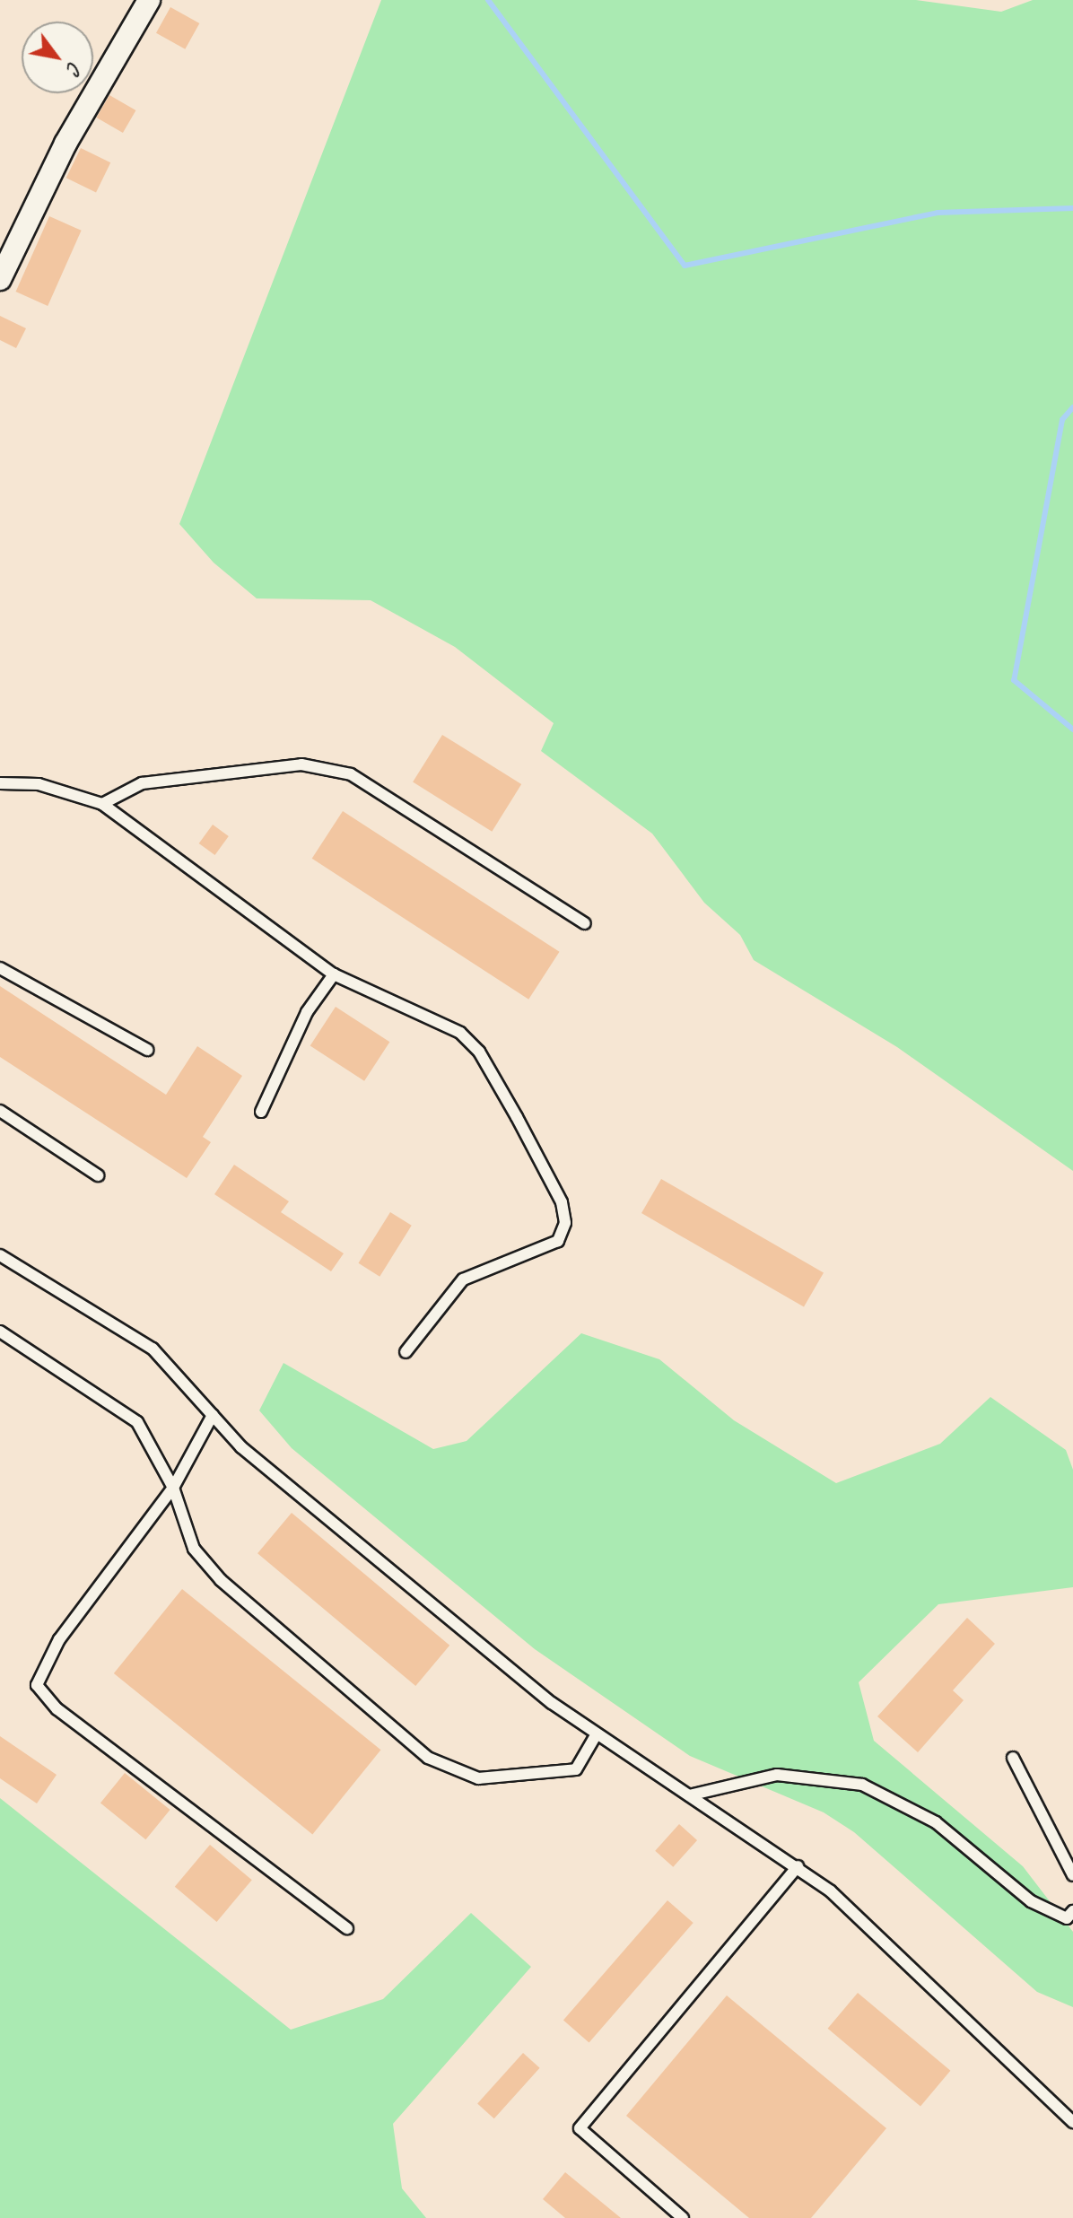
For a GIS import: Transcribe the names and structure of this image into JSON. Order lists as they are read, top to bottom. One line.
{"north":"bottom right"}
